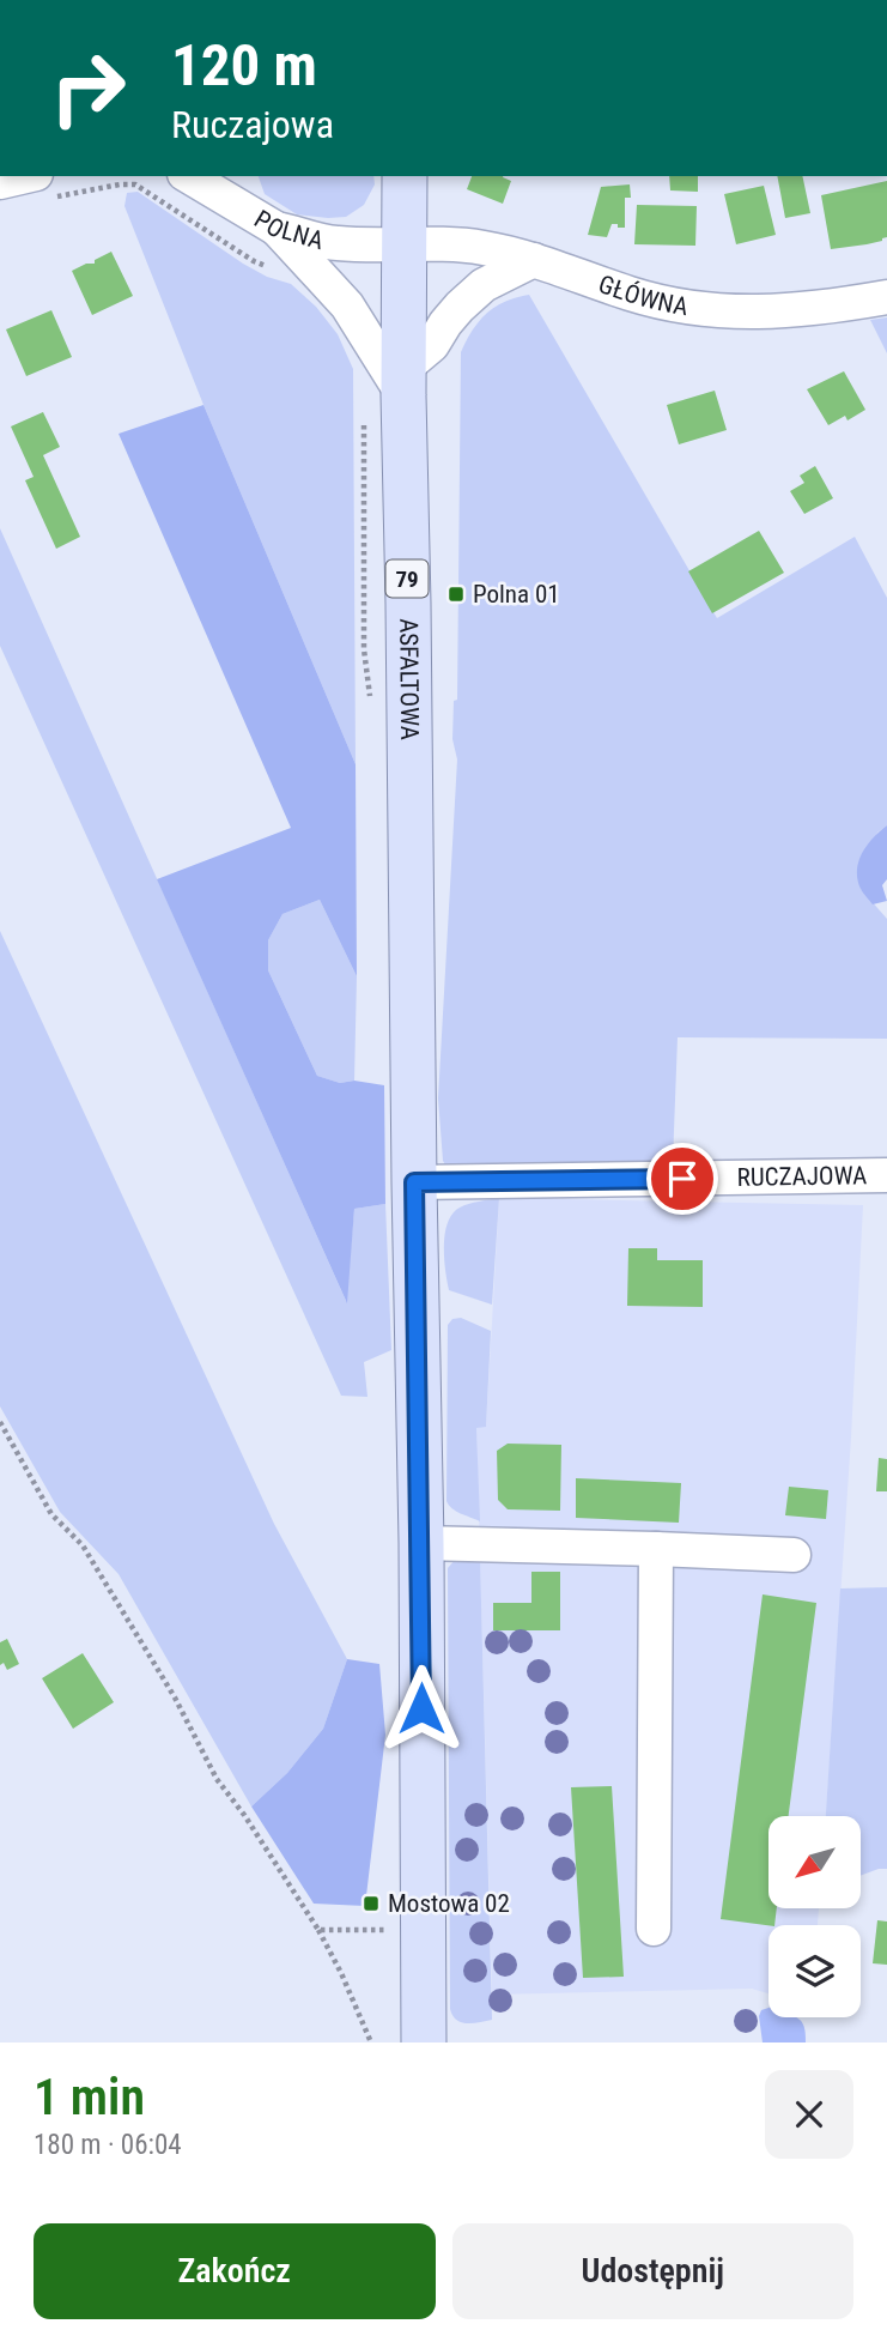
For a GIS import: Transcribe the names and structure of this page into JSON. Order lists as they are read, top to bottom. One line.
{"streets":{"main road":["79","ASFALTOWA"],"street":["POLNA","GŁÓWNA","RUCZAJOWA"]},"crossings":[["POLNA","GŁÓWNA"],["POLNA","ASFALTOWA"],["GŁÓWNA","ASFALTOWA"],["79","ASFALTOWA"],["79","RUCZAJOWA"],["ASFALTOWA","RUCZAJOWA"]],"places":{"transit":["Polna 01","Mostowa 02"]},"north":"bottom left","page":{"turn":["120 m","Ruczajowa"],"heading":["1 min","180 m · 06:04"],"buttons":["Zakończ","Udostępnij"]}}
